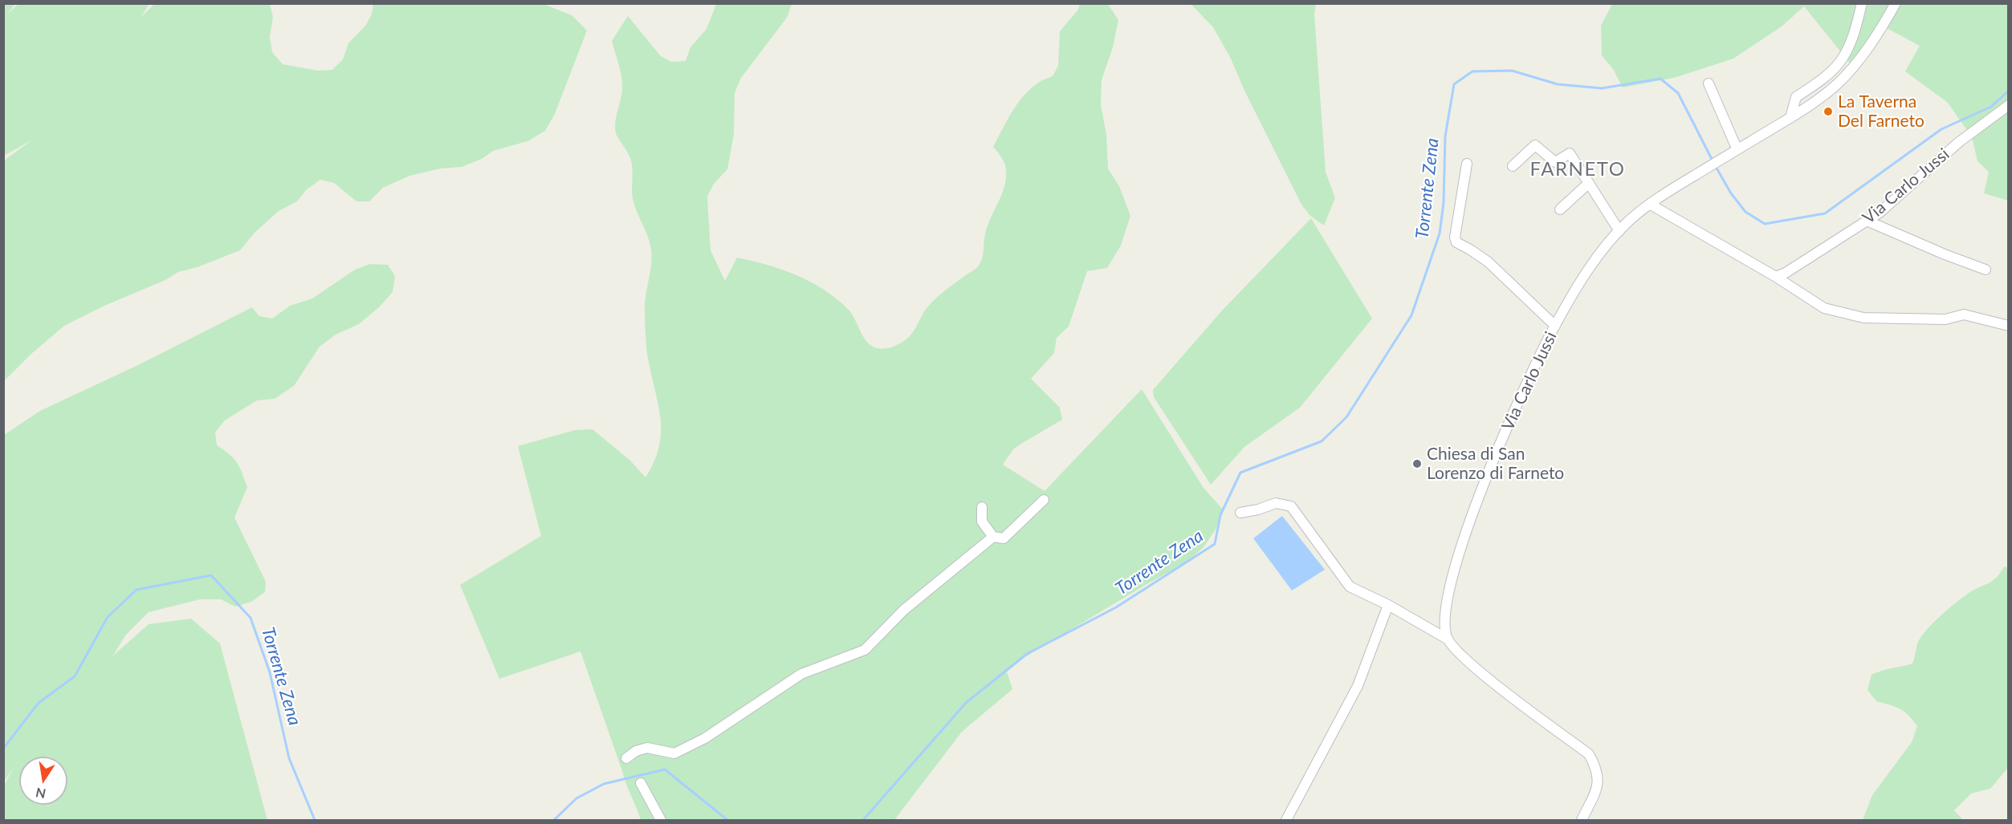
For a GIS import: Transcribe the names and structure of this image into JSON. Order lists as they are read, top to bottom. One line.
{"streets":{"street":["Via Carlo Jussi"]},"districts":["FARNETO"],"water":["Torrente Zena"],"places":["La Taverna Del Farneto","Chiesa di San Lorenzo di Farneto"],"north":"bottom"}
